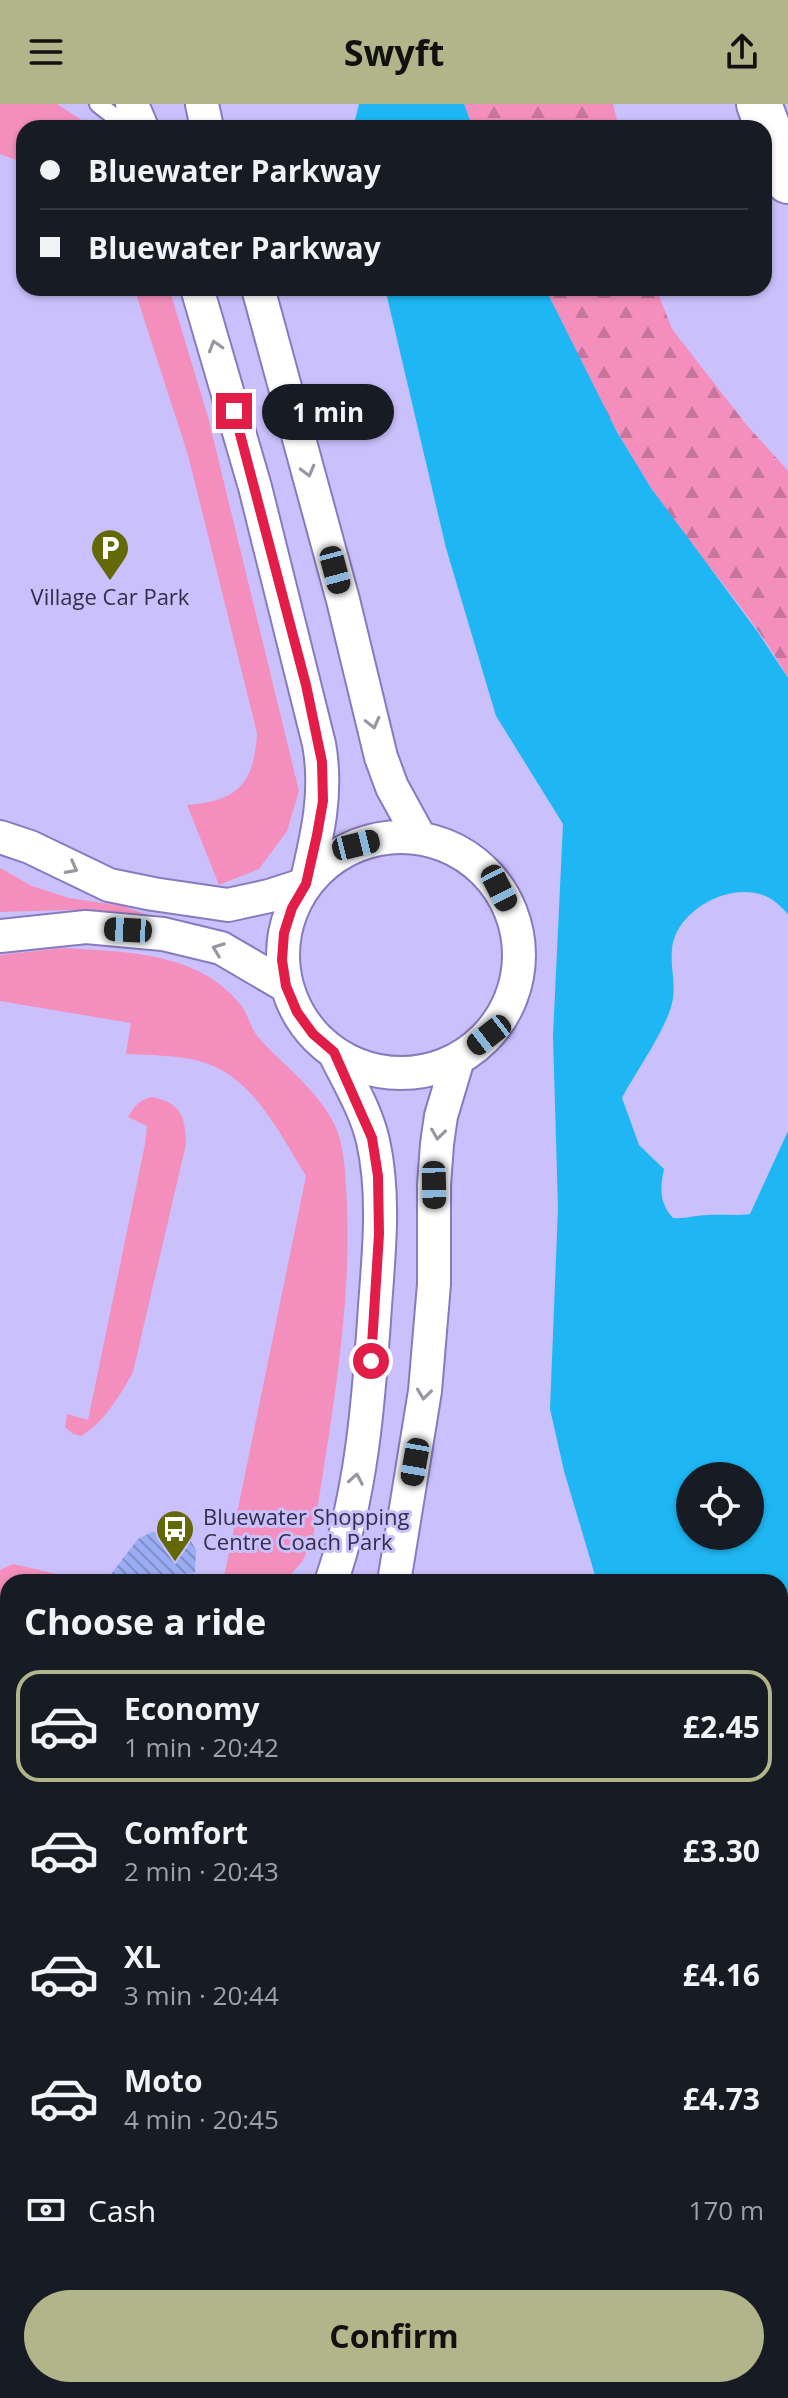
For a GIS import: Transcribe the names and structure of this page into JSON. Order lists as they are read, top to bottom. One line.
{"places":{"parking":["Village Car Park"],"bus stop":["Bluewater Shopping Centre Coach Park"]},"page":{"header":"Swyft","banner":["Bluewater Parkway","Bluewater Parkway"],"bubble":"1 min","heading":"Choose a ride","list":[{"name":"Economy","note":"1 min · 20:42","value":"£2.45"},{"name":"Comfort","note":"2 min · 20:43","value":"£3.30"},{"name":"XL","note":"3 min · 20:44","value":"£4.16"},{"name":"Moto","note":"4 min · 20:45","value":"£4.73"}],"pay":["Cash","170 m"],"buttons":"Confirm"}}
